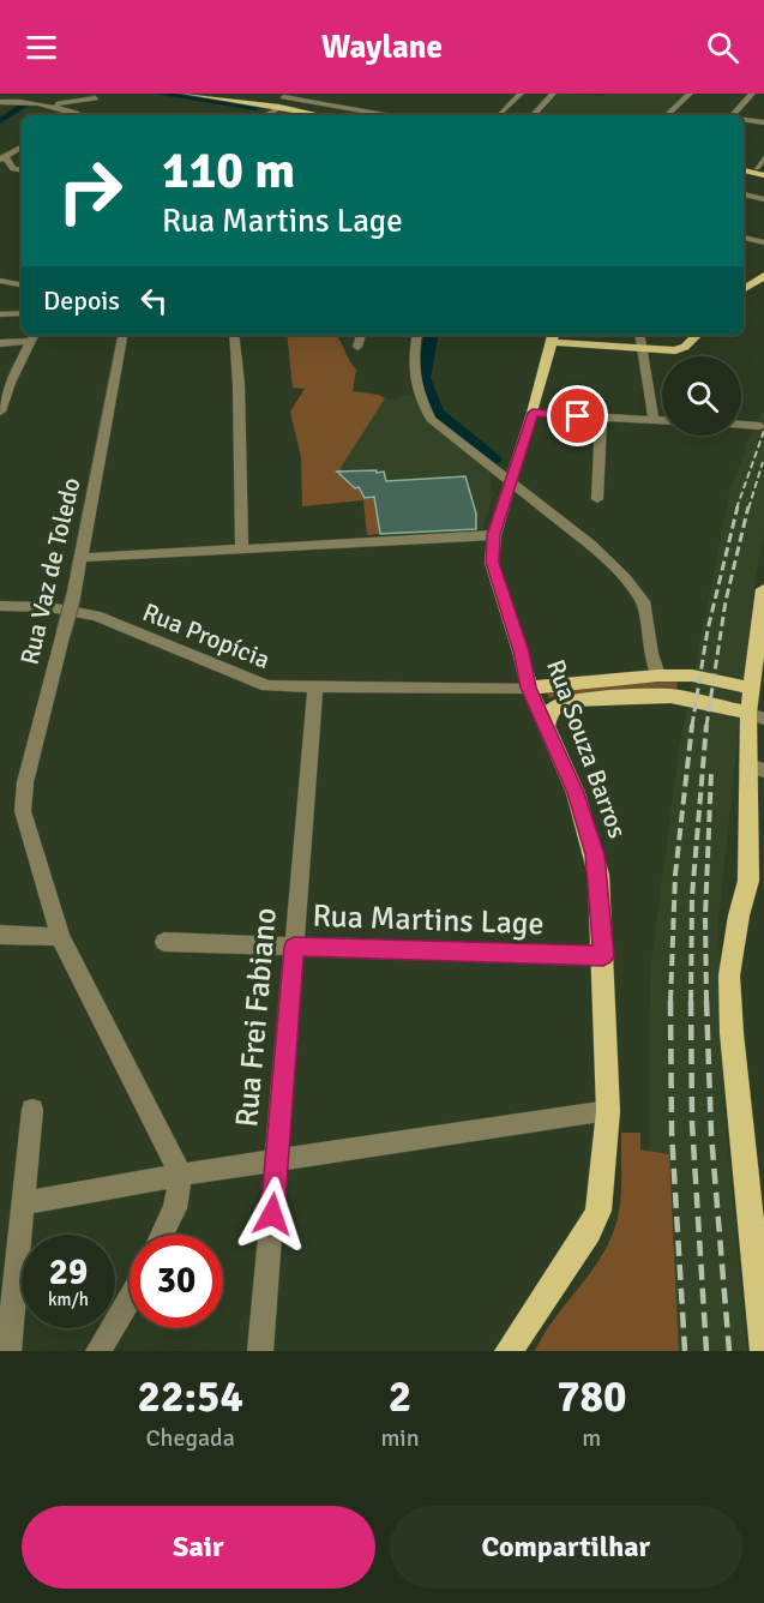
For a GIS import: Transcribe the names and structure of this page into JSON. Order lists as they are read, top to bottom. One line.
{"streets":{"main road":["Rua Souza Barros"],"street":["Rua Vaz de Toledo","Rua Propícia","Rua Martins Lage","Rua Frei Fabiano"]},"crossings":[["Rua Propícia","Rua Souza Barros"],["Rua Propícia","Rua Frei Fabiano"],["Rua Souza Barros","Rua Martins Lage"],["Rua Martins Lage","Rua Frei Fabiano"]],"page":{"header":"Waylane","turn":["110 m","Rua Martins Lage"],"then":"Depois","speed":"29 km/h","limit":"30","eta":["22:54","Chegada","2","min","780","m"],"buttons":["Sair","Compartilhar"]}}
